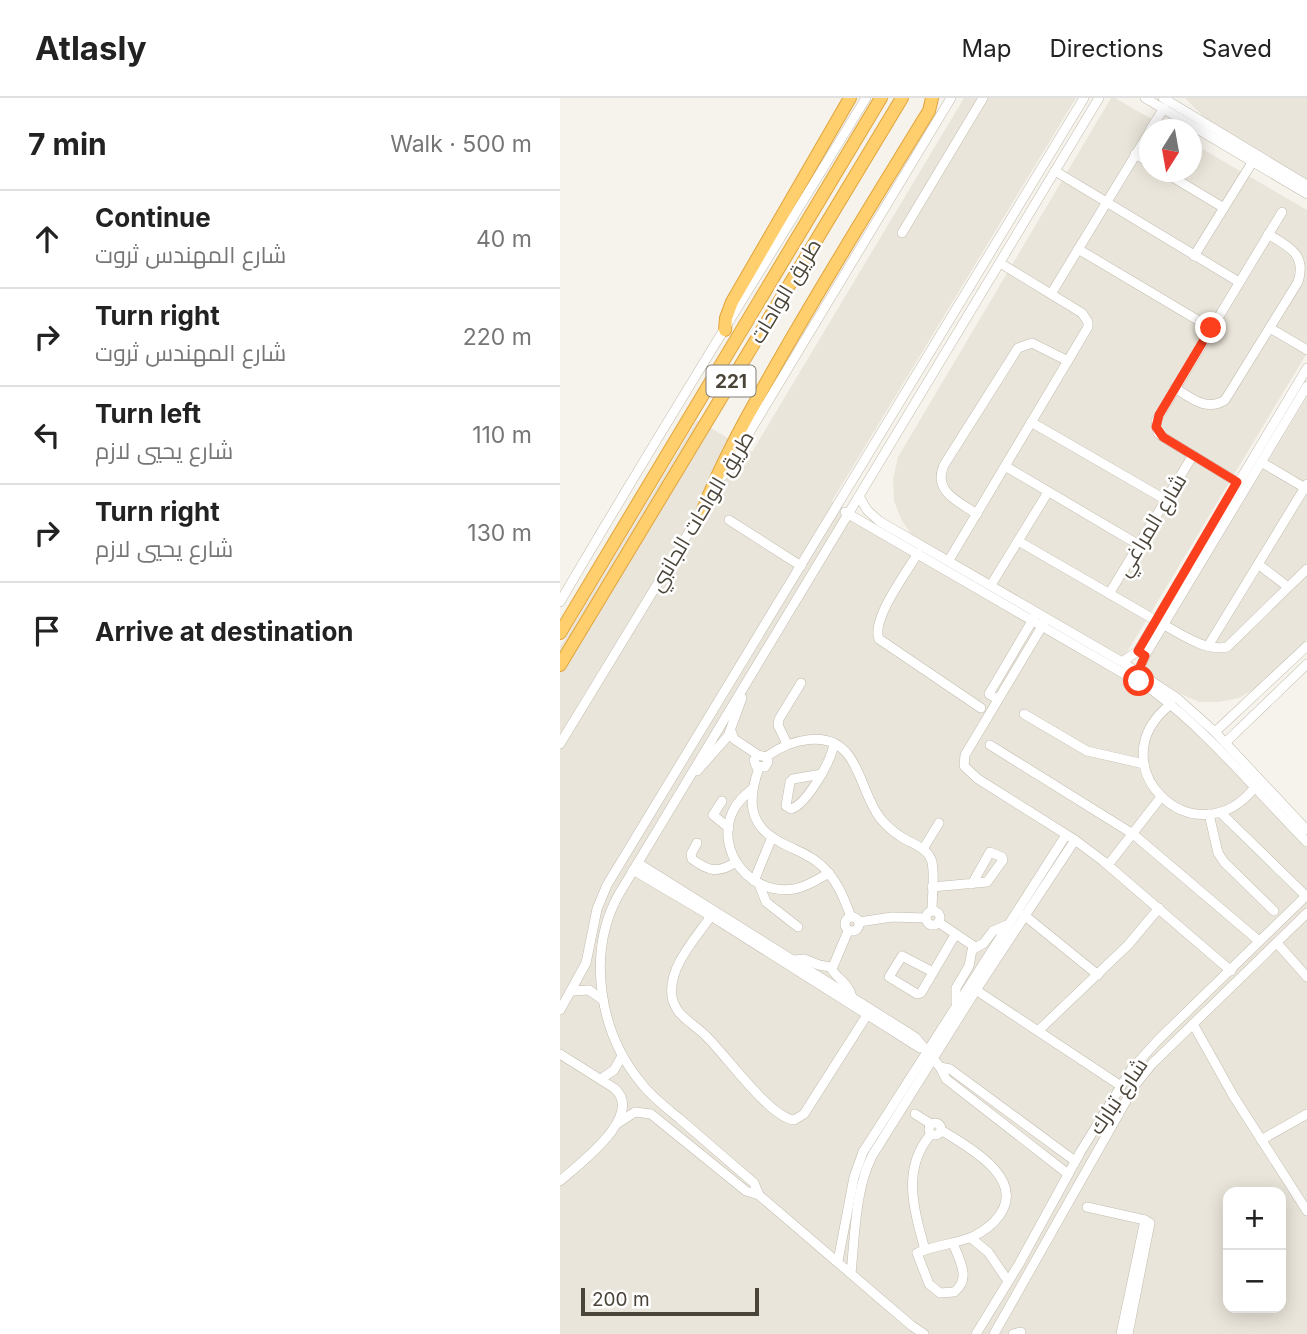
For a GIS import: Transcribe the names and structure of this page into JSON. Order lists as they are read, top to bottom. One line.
{"streets":{"highway":["طريق الواحات","221"],"street":["طريق الواحات الجانبي","شارع المراغي","شارع تبارك"]},"scale_bar":"200 m","north":"bottom","page":{"header":"Atlasly","nav":["Map","Directions","Saved"],"heading":["7 min","Walk · 500 m"],"list":[["Continue","شارع المهندس ثروت","40 m"],["Turn right","شارع المهندس ثروت","220 m"],["Turn left","شارع يحيي لازم","110 m"],["Turn right","شارع يحيي لازم","130 m"],"Arrive at destination"],"map_buttons":["+","−"],"scale":"200 m"}}
